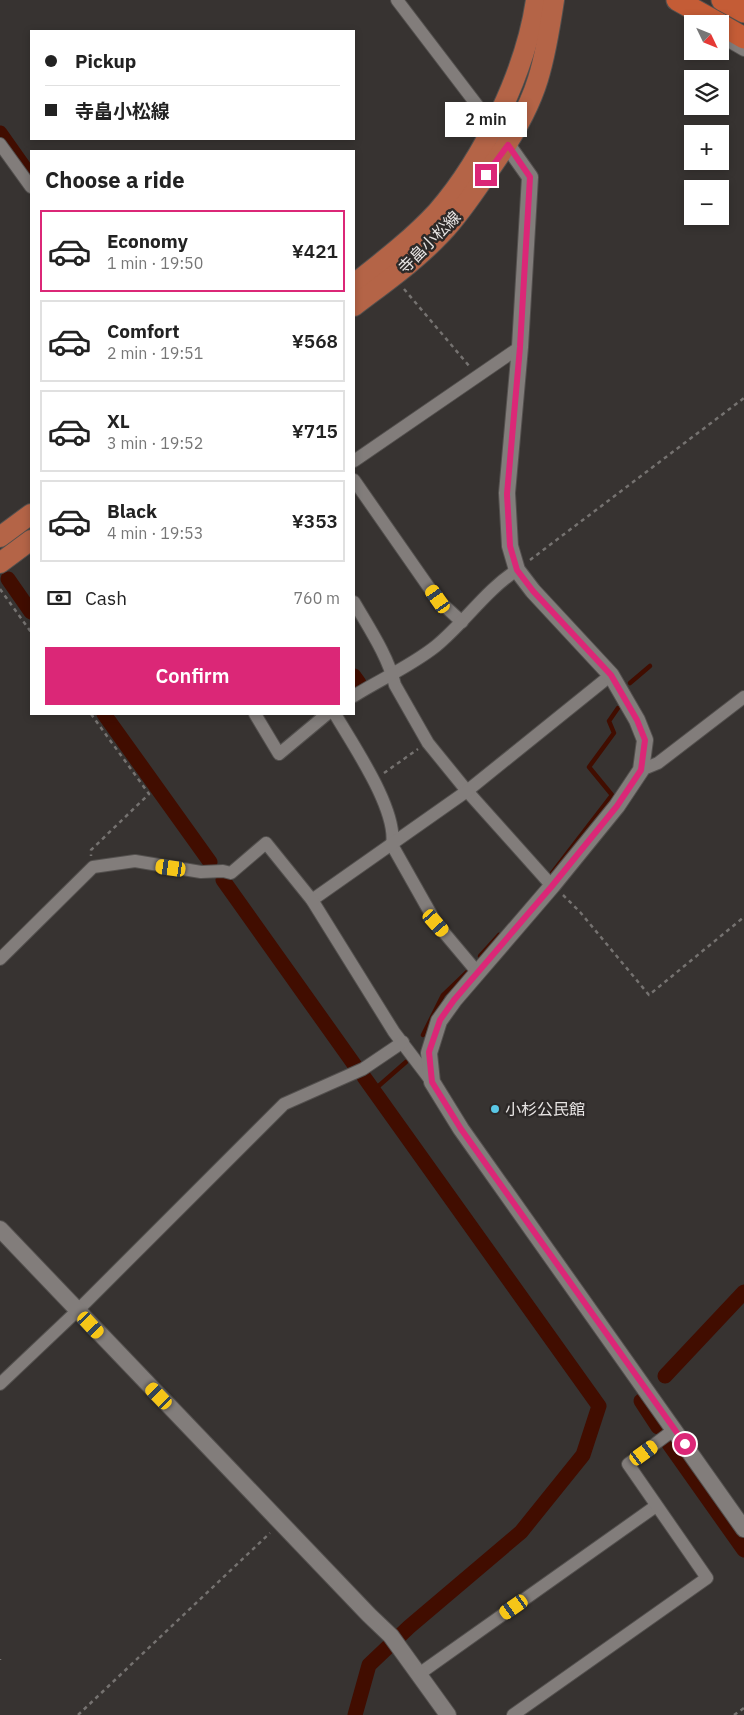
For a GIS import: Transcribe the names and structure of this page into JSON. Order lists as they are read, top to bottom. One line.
{"streets":{"main road":["寺畠小松線"]},"places":["小杉公民館"],"north":"bottom right","page":{"map_buttons":["+","−"],"banner":["Pickup","寺畠小松線"],"bubble":"2 min","heading":"Choose a ride","list":[{"name":"Economy","note":"1 min · 19:50","value":"¥421"},{"name":"Comfort","note":"2 min · 19:51","value":"¥568"},{"name":"XL","note":"3 min · 19:52","value":"¥715"},{"name":"Black","note":"4 min · 19:53","value":"¥353"}],"pay":["Cash","760 m"],"buttons":"Confirm"}}
